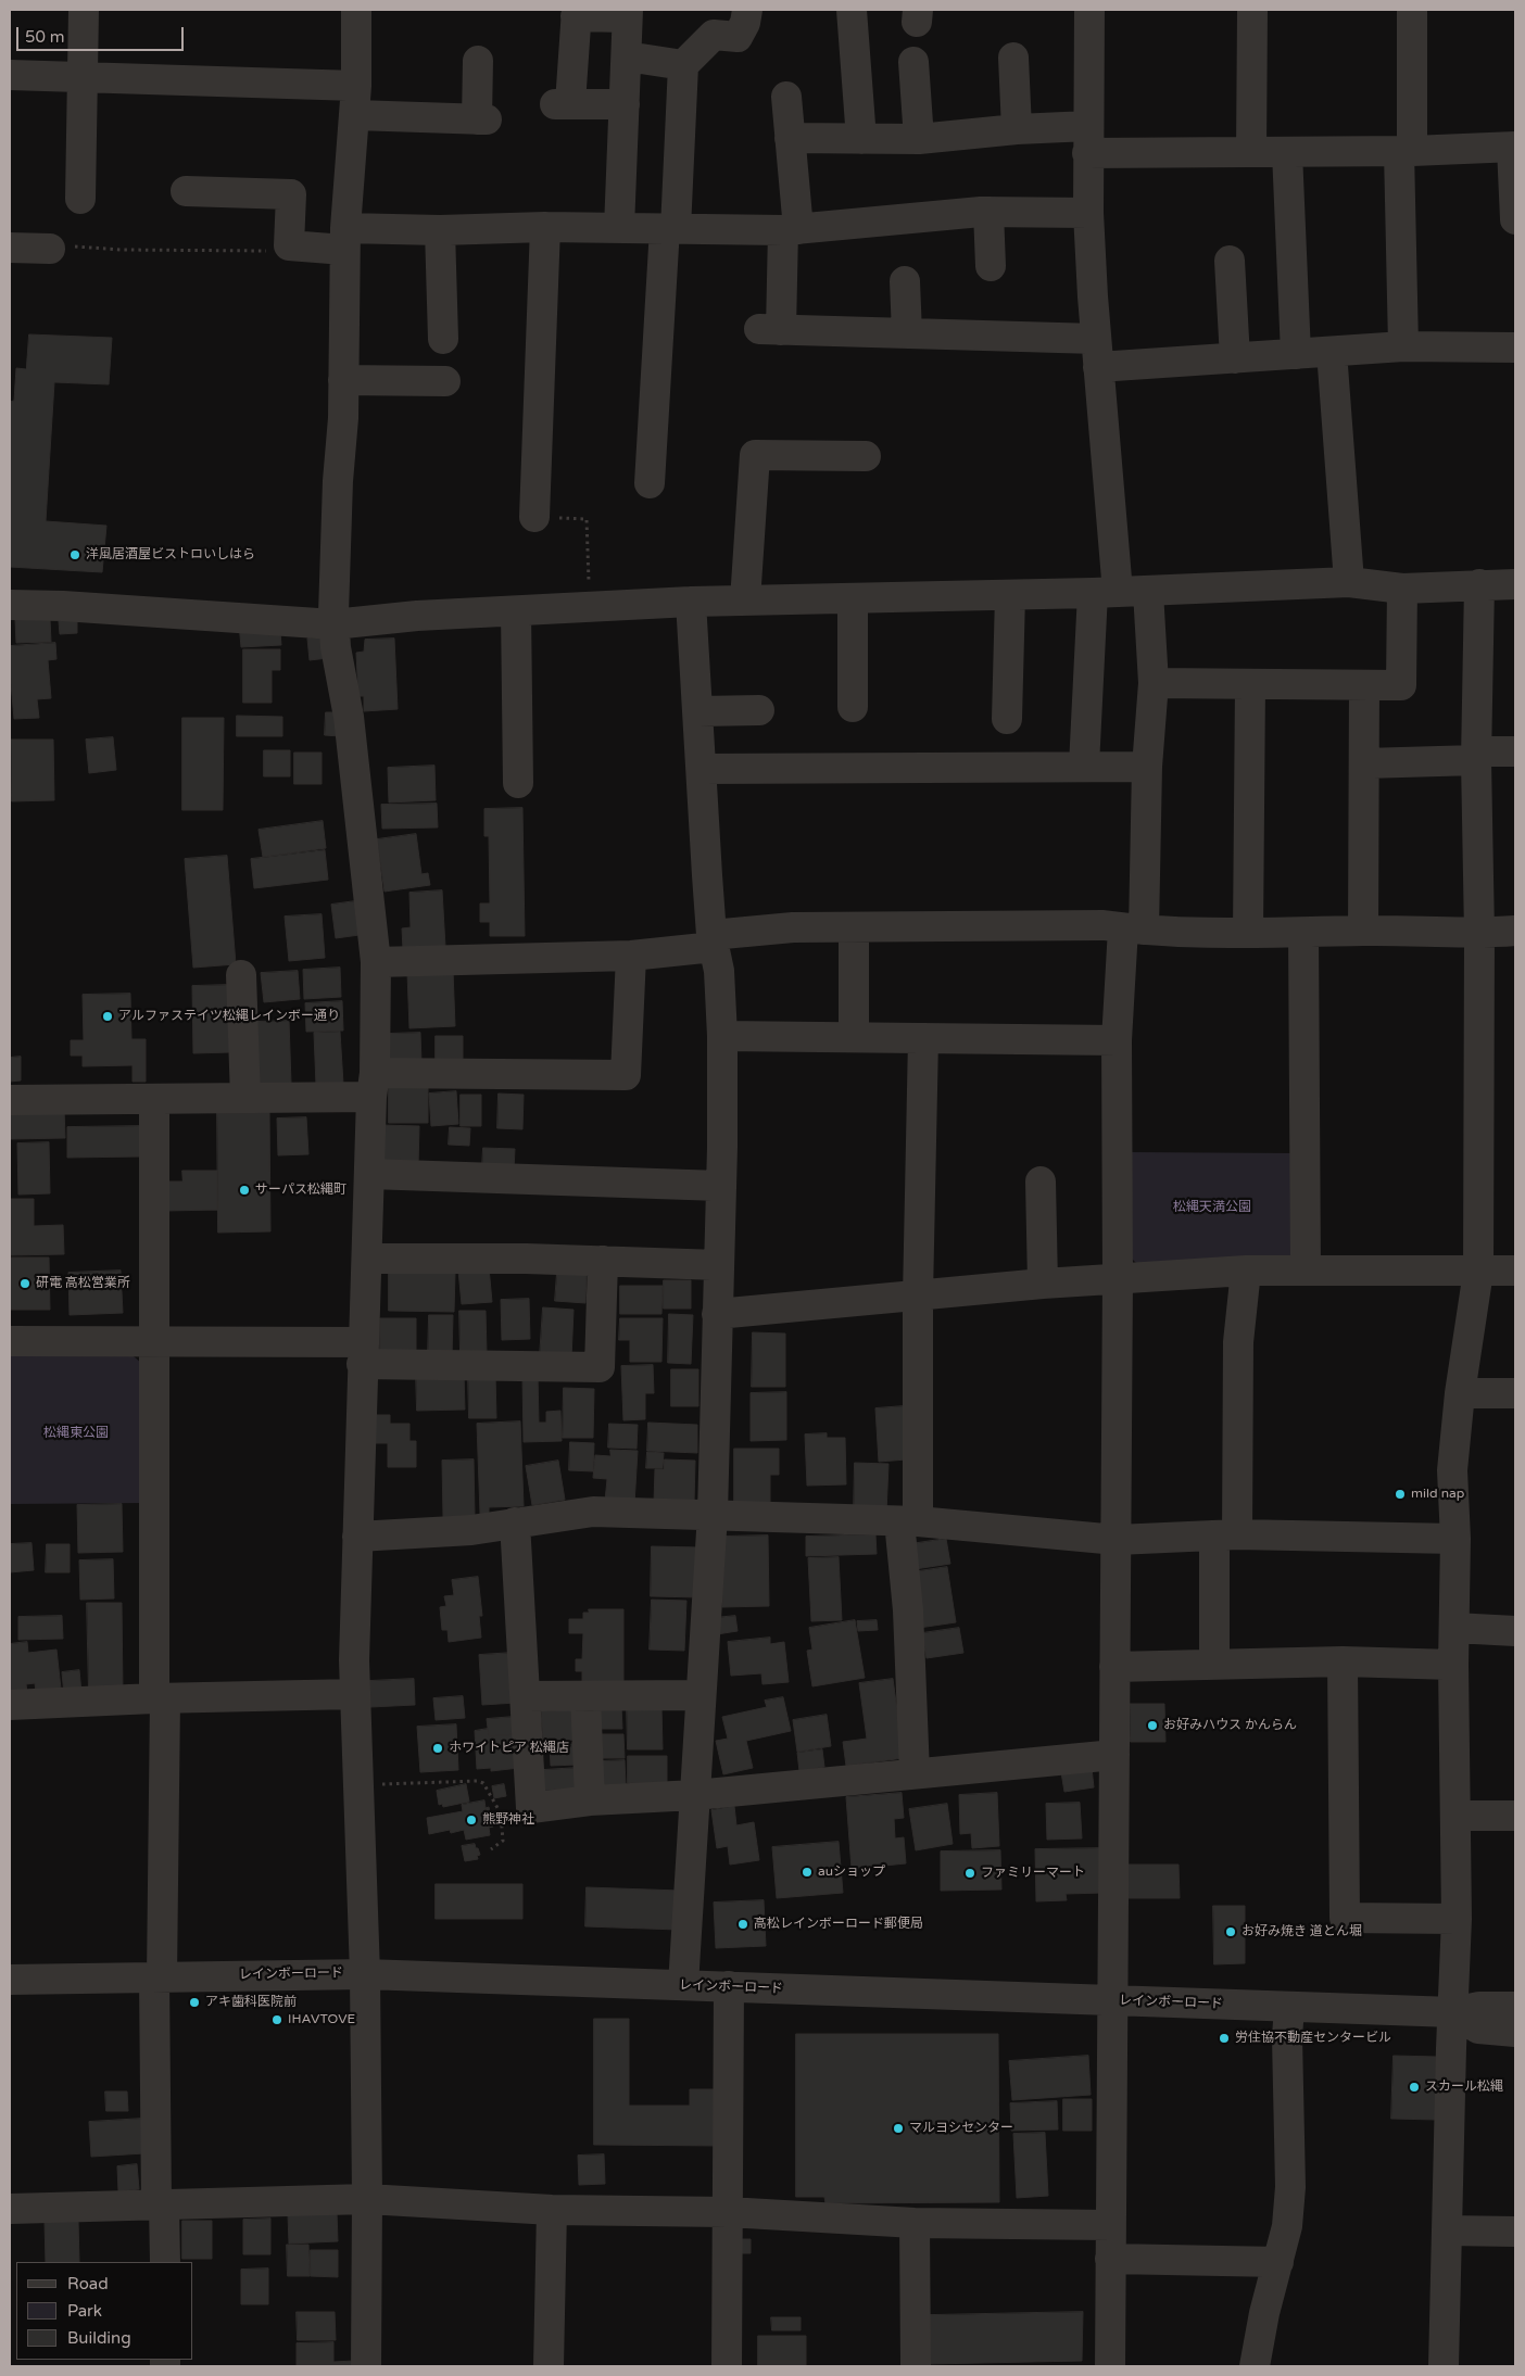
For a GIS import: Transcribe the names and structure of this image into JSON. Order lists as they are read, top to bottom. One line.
{"streets":{"street":["レインボーロード"]},"parks":["松縄天満公園","松縄東公園"],"places":["洋風居酒屋ビストロいしはら","アルファステイツ松縄レインボー通り","サーパス松縄町","研電 高松営業所","mild nap","お好みハウス かんらん","ホワイトピア 松縄店","熊野神社","auショップ","ファミリーマート","高松レインボーロード郵便局","お好み焼き 道とん堀","アキ歯科医院前","IHAVTOVE","労住協不動産センタービル","スカール松縄","マルヨシセンター"],"legend":["Road","Park","Building"],"scale_bar":"50 m"}
